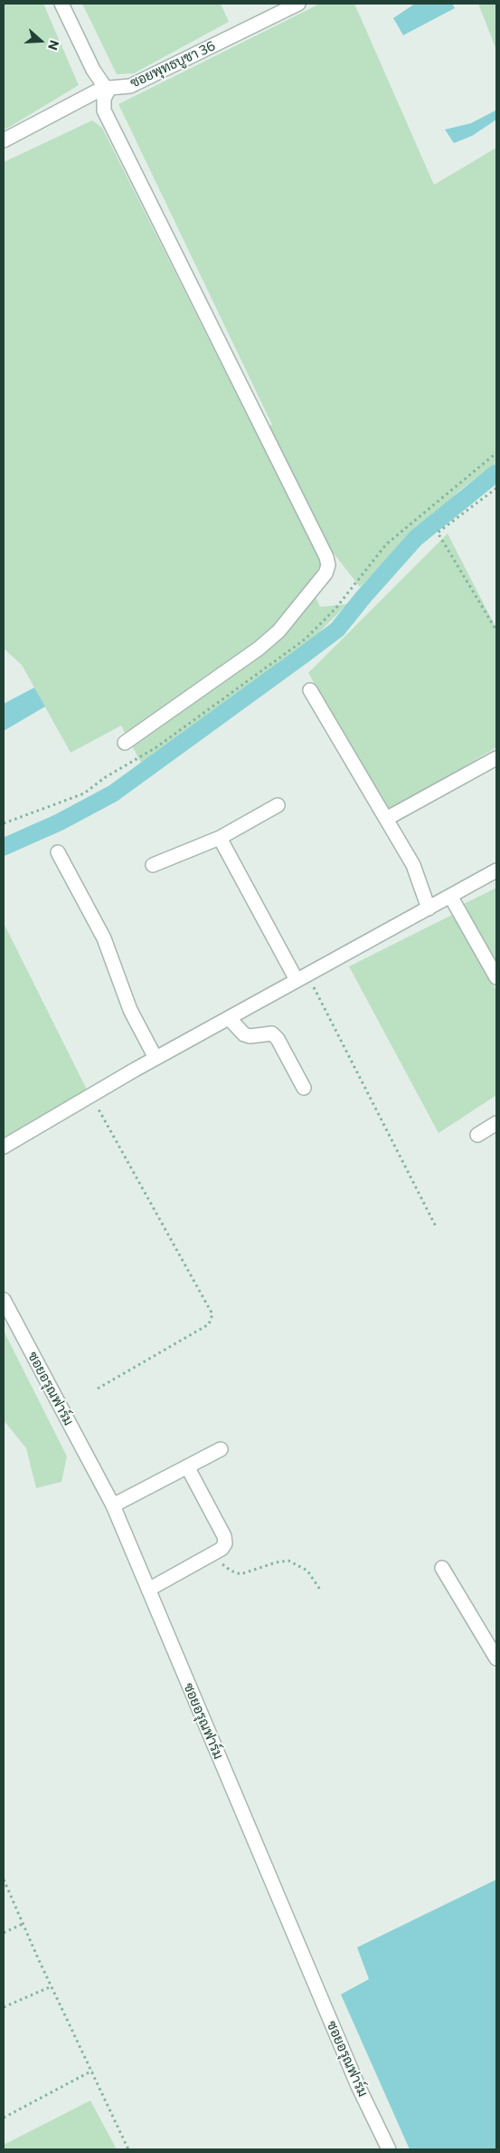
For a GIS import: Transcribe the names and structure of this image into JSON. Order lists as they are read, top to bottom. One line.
{"streets":{"street":["ซอยพุทธบูชา 36","ซอยอรุณฟาร์ม"]},"north":"right"}
